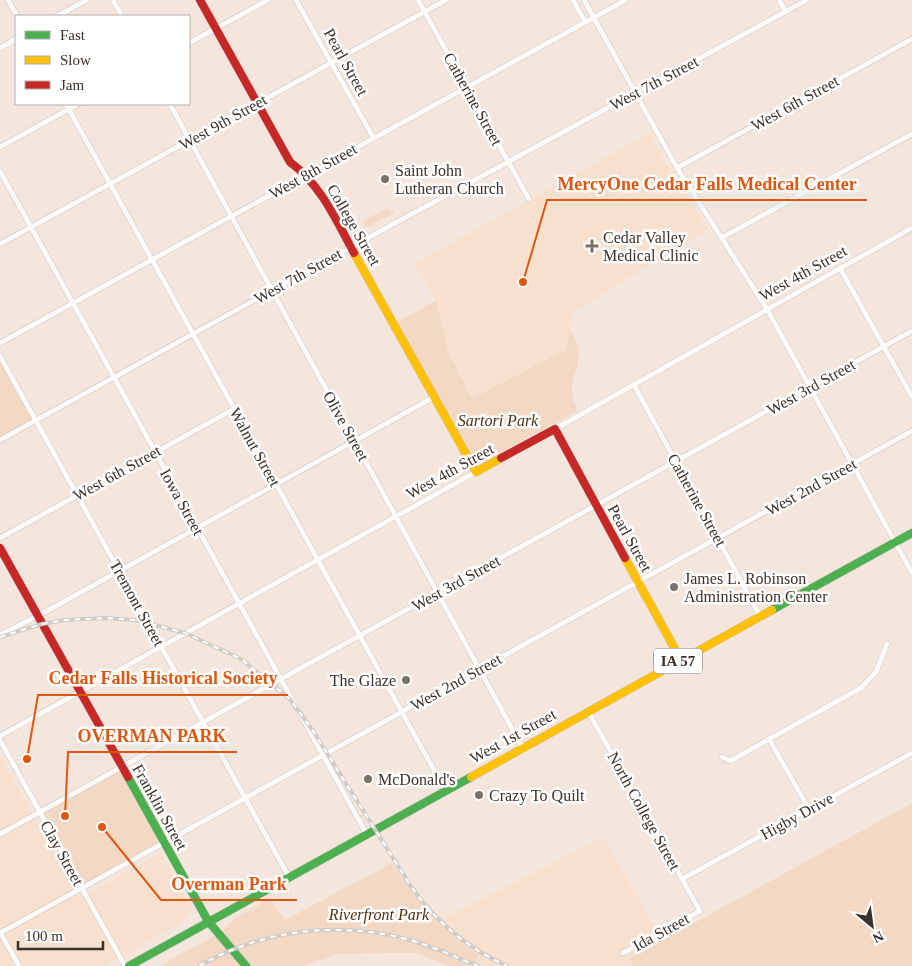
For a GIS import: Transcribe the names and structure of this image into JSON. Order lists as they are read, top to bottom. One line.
{"streets":{"street":["Pearl Street","West 7th Street","Catherine Street","West 6th Street","West 9th Street","West 8th Street","College Street","West 4th Street","West 3rd Street","Olive Street","Walnut Street","West 2nd Street","Iowa Street","Tremont Street","IA 57","West 1st Street","Franklin Street","North College Street","Higby Drive","Clay Street","Ida Street"]},"crossings":[["Pearl Street","West 9th Street"],["Pearl Street","West 8th Street"],["Pearl Street","West 4th Street"],["Pearl Street","West 3rd Street"],["Pearl Street","West 2nd Street"],["Pearl Street","West 1st Street"],["West 7th Street","Catherine Street"],["West 7th Street","College Street"],["West 7th Street","Olive Street"],["West 7th Street","Walnut Street"],["West 7th Street","Iowa Street"],["West 7th Street","Tremont Street"],["Catherine Street","West 9th Street"],["Catherine Street","West 8th Street"],["Catherine Street","West 4th Street"],["Catherine Street","West 3rd Street"],["Catherine Street","West 2nd Street"],["Catherine Street","West 1st Street"],["West 6th Street","Walnut Street"],["West 6th Street","Iowa Street"],["West 6th Street","Tremont Street"],["West 9th Street","College Street"],["West 9th Street","Olive Street"],["West 9th Street","Walnut Street"],["West 9th Street","Iowa Street"],["West 8th Street","College Street"],["West 8th Street","Olive Street"],["West 8th Street","Walnut Street"],["West 8th Street","Iowa Street"],["College Street","West 4th Street"],["West 4th Street","Olive Street"],["West 4th Street","Walnut Street"],["West 4th Street","Iowa Street"],["West 4th Street","Tremont Street"],["West 4th Street","Franklin Street"],["West 3rd Street","Olive Street"],["West 3rd Street","Walnut Street"],["West 3rd Street","Iowa Street"],["West 3rd Street","Tremont Street"],["West 3rd Street","Franklin Street"],["West 3rd Street","Clay Street"],["Olive Street","West 2nd Street"],["Olive Street","West 1st Street"],["Walnut Street","West 2nd Street"],["Walnut Street","West 1st Street"],["West 2nd Street","Iowa Street"],["West 2nd Street","Tremont Street"],["West 2nd Street","Franklin Street"],["West 2nd Street","Clay Street"],["Iowa Street","West 1st Street"],["Tremont Street","West 1st Street"],["West 1st Street","Franklin Street"],["West 1st Street","North College Street"],["North College Street","Higby Drive"],["North College Street","Ida Street"]],"parks":["Sartori Park","Riverfront Park"],"places":{"other":["Saint John Lutheran Church","MercyOne Cedar Falls Medical Center","James L. Robinson Administration Center","The Glaze","Cedar Falls Historical Society","McDonald's","Crazy To Quilt","OVERMAN PARK","Overman Park"],"health":["Cedar Valley Medical Clinic"]},"legend":["Fast","Slow","Jam"],"scale_bar":"100 m","north":"bottom right"}
